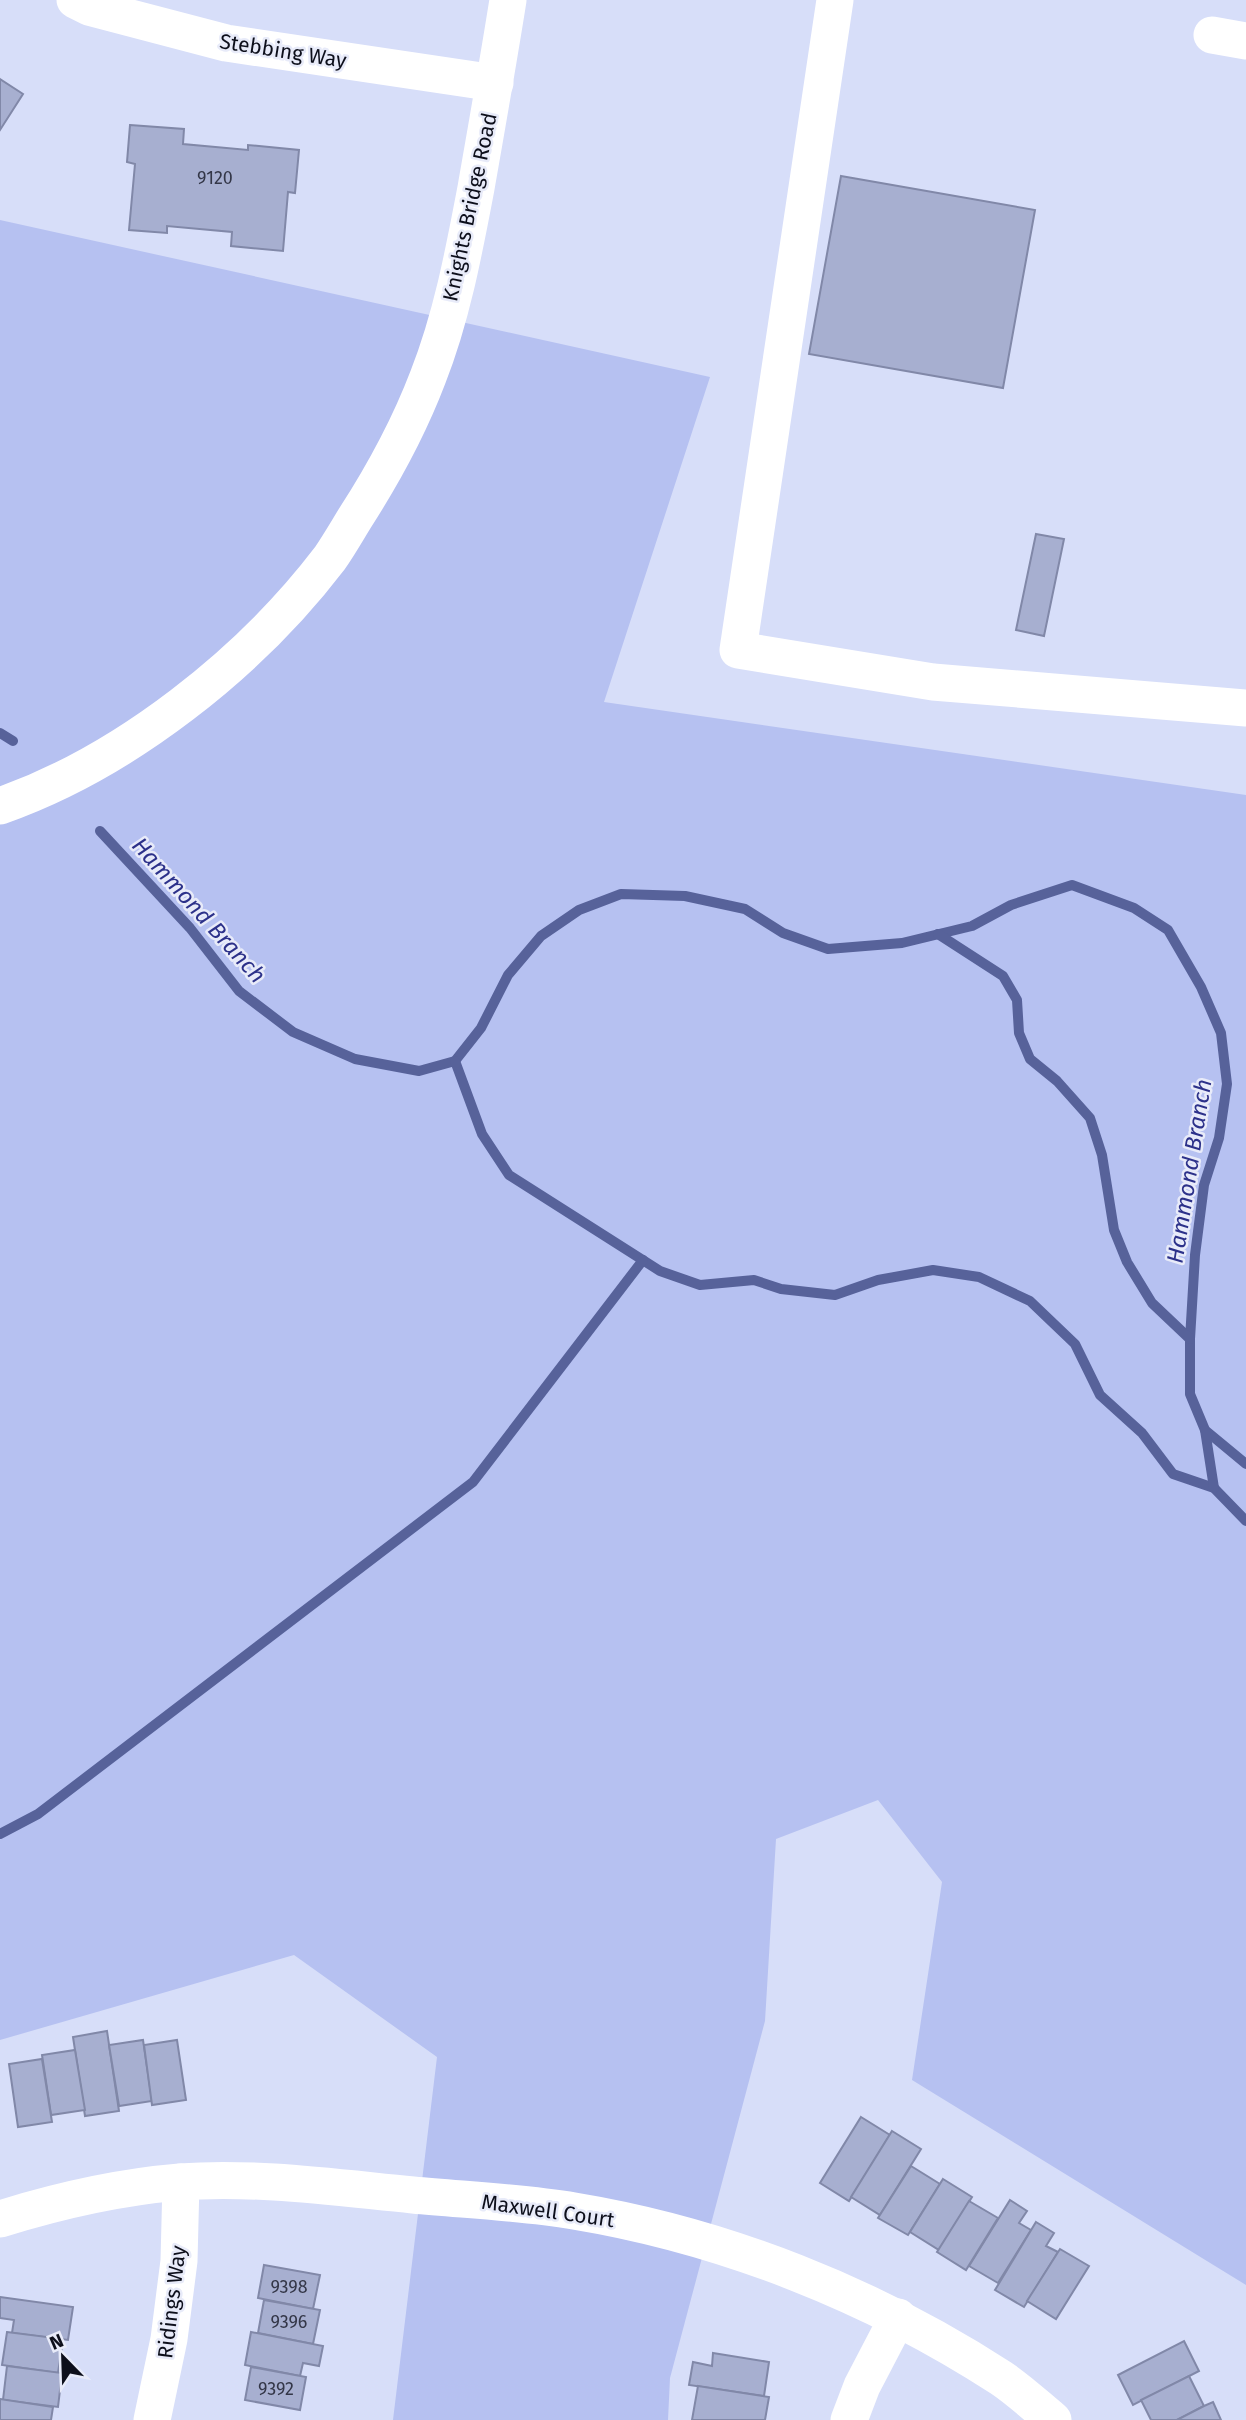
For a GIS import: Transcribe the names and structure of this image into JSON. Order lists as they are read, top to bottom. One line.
{"streets":{"street":["Stebbing Way","Knights Bridge Road","Maxwell Court","Ridings Way"]},"crossings":[["Stebbing Way","Knights Bridge Road"],["Maxwell Court","Ridings Way"]],"water":["Hammond Branch"],"house_numbers":["9120","9398","9396","9392"],"north":"top left"}
